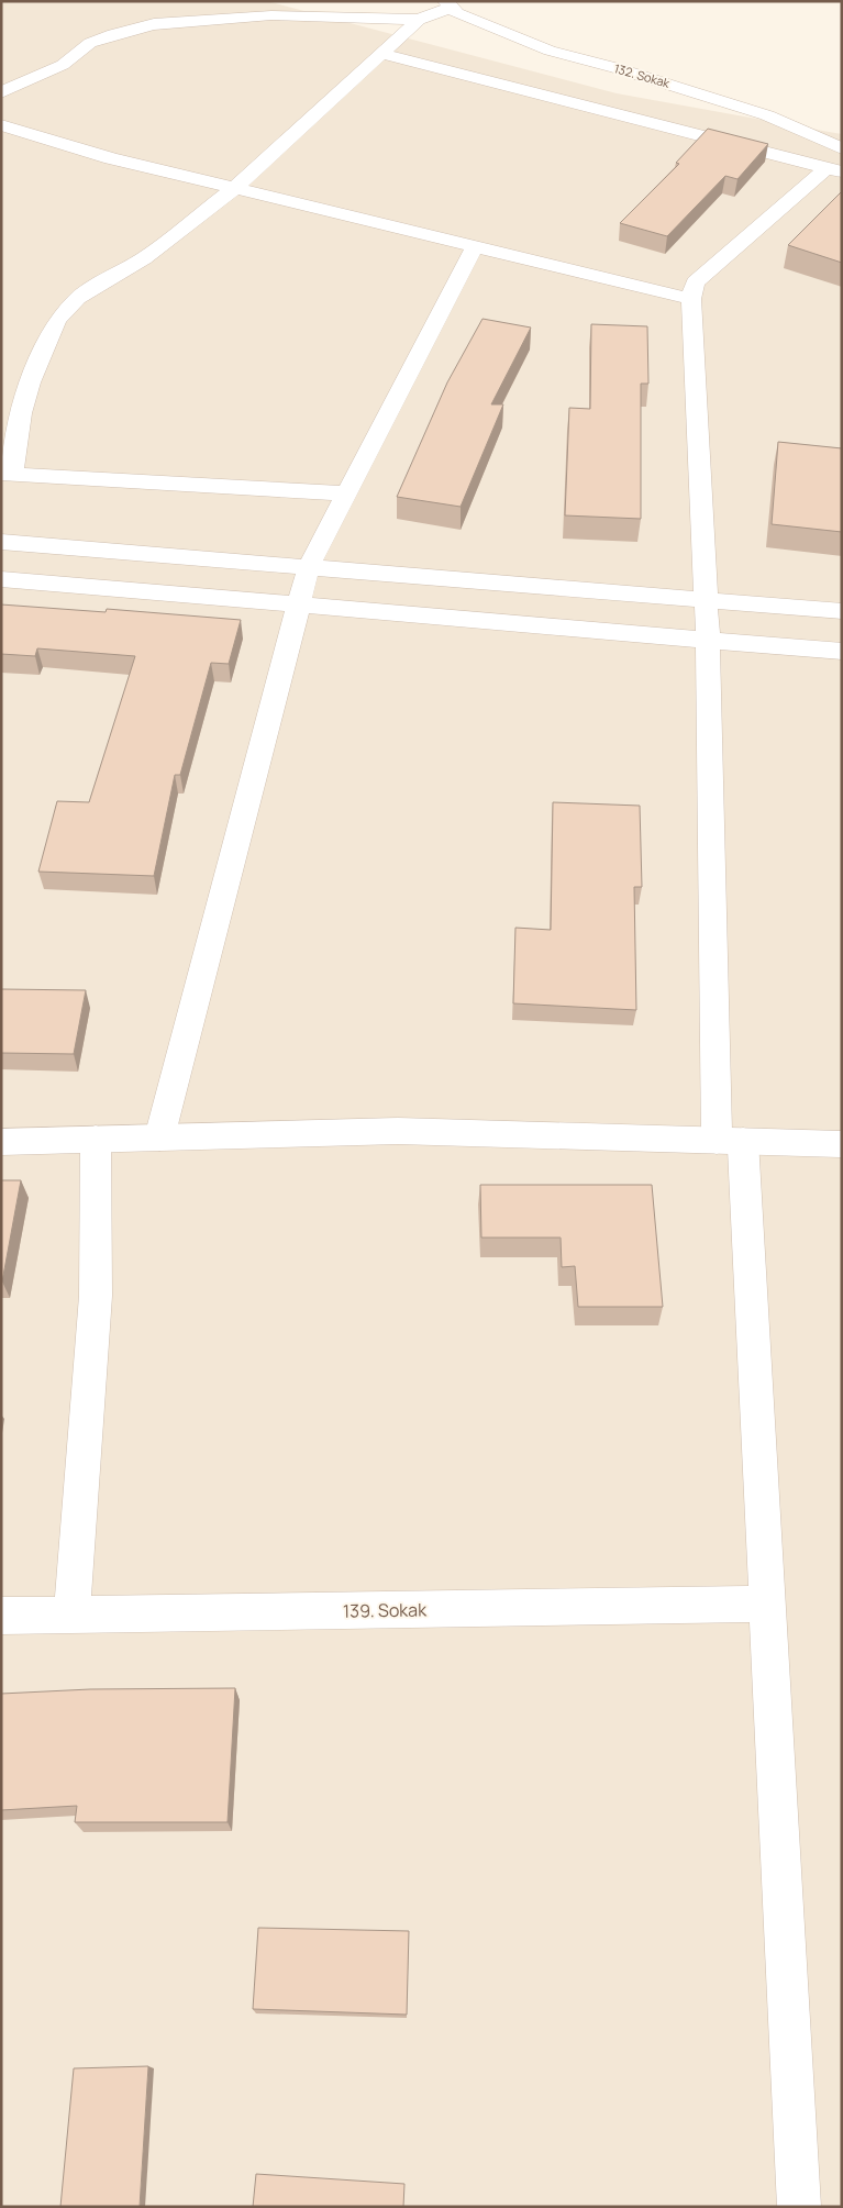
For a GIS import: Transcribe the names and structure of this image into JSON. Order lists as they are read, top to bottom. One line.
{"streets":{"street":["132. Sokak","139. Sokak"]}}
